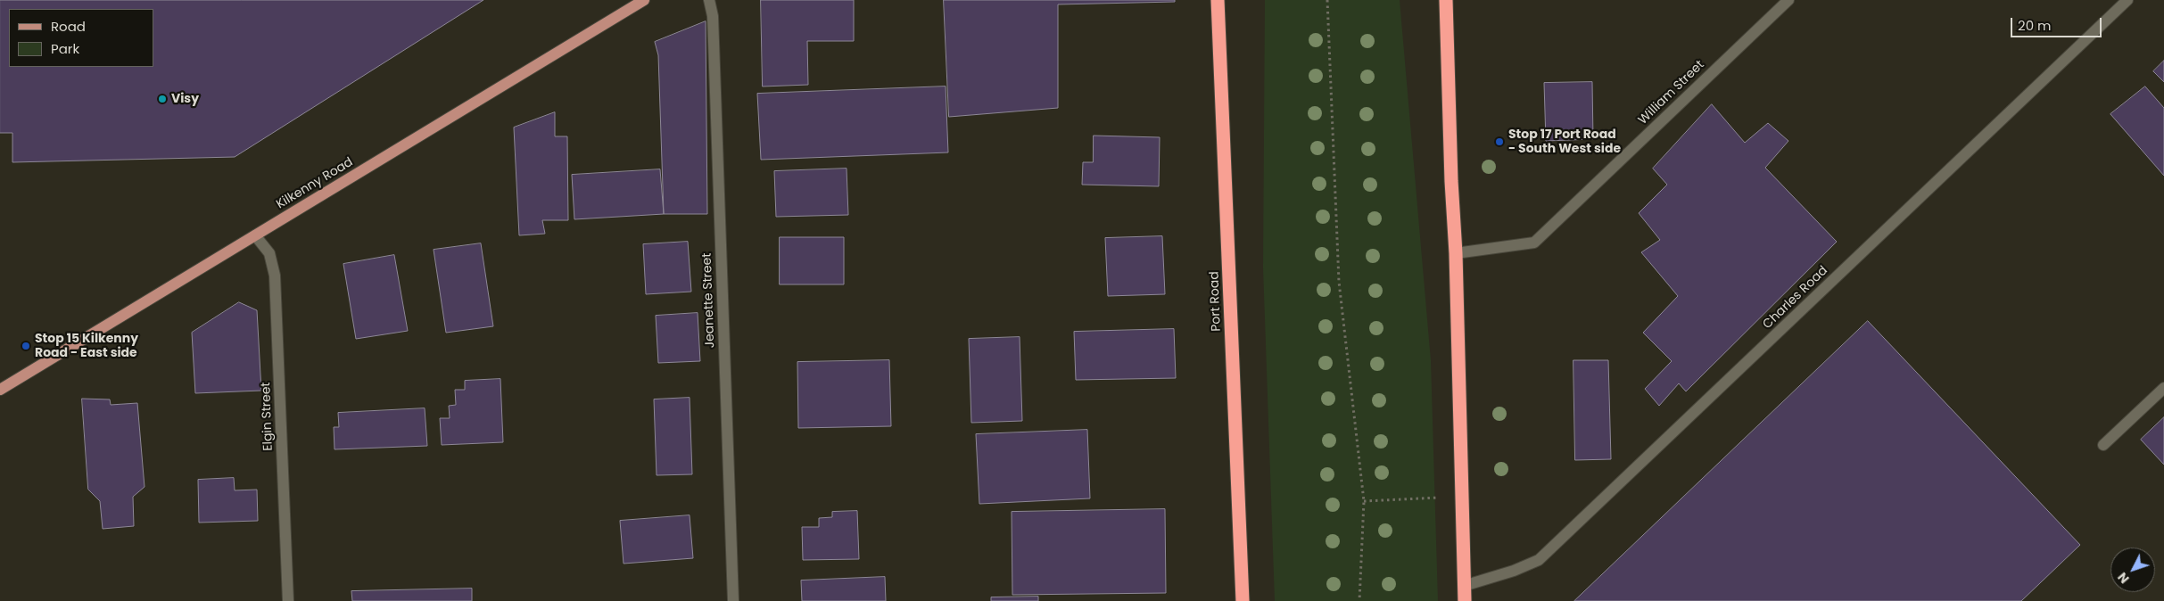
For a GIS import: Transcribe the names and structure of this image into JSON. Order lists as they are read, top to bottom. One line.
{"streets":{"highway":["Port Road"],"main road":["Kilkenny Road"],"street":["William Street","Charles Road","Jeanette Street","Elgin Street"]},"crossings":[["Kilkenny Road","Elgin Street"]],"places":["Visy","Stop 17 Port Road - South West side","Stop 15 Kilkenny Road - East side"],"legend":["Road","Park"],"scale_bar":"20 m","north":"bottom left"}
